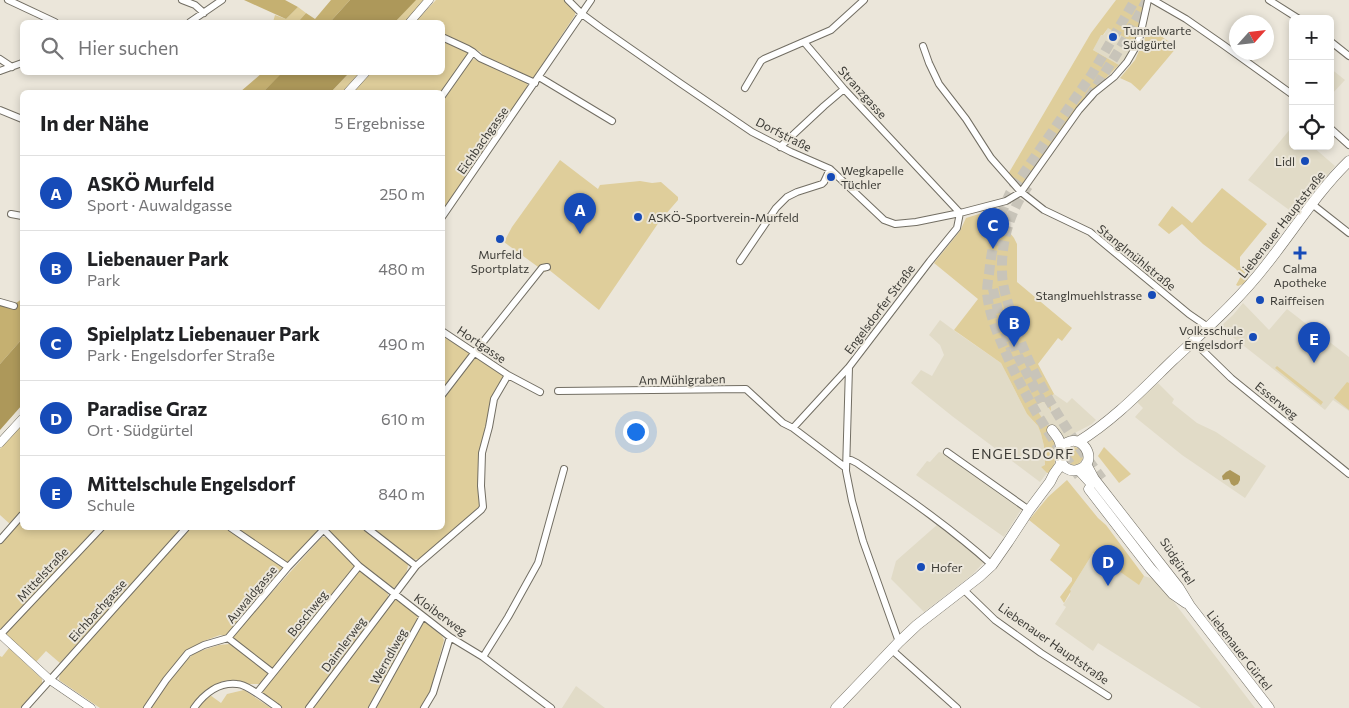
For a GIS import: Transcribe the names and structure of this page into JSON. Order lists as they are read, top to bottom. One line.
{"streets":{"main road":["Liebenauer Hauptstraße","Südgürtel","Liebenauer Gürtel"],"street":["Stranzgasse","Dorfstraße","Eichbachgasse","Stanglmühlstraße","Engelsdorfer Straße","Hortgasse","Am Mühlgraben","Esserweg","Mittelstraße","Auwaldgasse","Boschweg","Kloiberweg","Daimlerweg","Werndlweg"]},"crossings":[["Stranzgasse","Dorfstraße"],["Stranzgasse","Engelsdorfer Straße"],["Dorfstraße","Eichbachgasse"],["Dorfstraße","Stanglmühlstraße"],["Dorfstraße","Engelsdorfer Straße"],["Liebenauer Hauptstraße","Stanglmühlstraße"],["Liebenauer Hauptstraße","Esserweg"],["Engelsdorfer Straße","Am Mühlgraben"],["Südgürtel","Liebenauer Gürtel"],["Boschweg","Kloiberweg"],["Kloiberweg","Daimlerweg"],["Kloiberweg","Werndlweg"]],"districts":["ENGELSDORF"],"places":{"other":["Tunnelwarte Südgürtel","Lidl","Wegkapelle Tüchler","ASKÖ-Sportverein-Murfeld","Murfeld Sportplatz","Stanglmuehlstrasse","Raiffeisen","Volksschule Engelsdorf","Hofer"],"health":["Calma Apotheke"]},"north":"top right","page":{"map_buttons":["+","−"],"search":"Hier suchen","heading":["In der Nähe","5 Ergebnisse"],"list":[{"mark":"A","name":"ASKÖ Murfeld","note":"Sport · Auwaldgasse","value":"250 m"},{"mark":"B","name":"Liebenauer Park","note":"Park","value":"480 m"},{"mark":"C","name":"Spielplatz Liebenauer Park","note":"Park · Engelsdorfer Straße","value":"490 m"},{"mark":"D","name":"Paradise Graz","note":"Ort · Südgürtel","value":"610 m"},{"mark":"E","name":"Mittelschule Engelsdorf","note":"Schule","value":"840 m"}],"pins":["A","C","B","E","D"]}}
